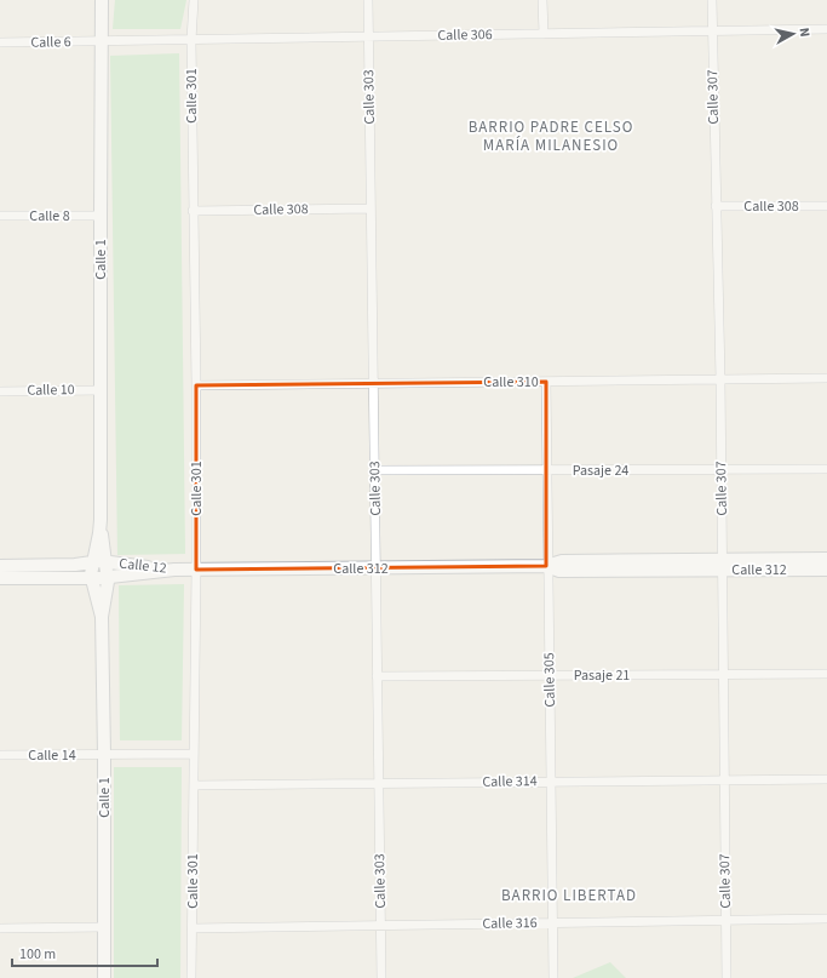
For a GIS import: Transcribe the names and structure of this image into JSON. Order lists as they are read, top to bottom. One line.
{"streets":{"street":["Calle 306","Calle 6","Calle 301","Calle 303","Calle 307","Calle 308","Calle 8","Calle 1","Calle 310","Calle 10","Pasaje 24","Calle 12","Calle 312","Pasaje 21","Calle 305","Calle 14","Calle 314","Calle 316"]},"crossings":[["Calle 306","Calle 6"],["Calle 306","Calle 301"],["Calle 306","Calle 303"],["Calle 306","Calle 307"],["Calle 306","Calle 1"],["Calle 6","Calle 1"],["Calle 301","Calle 308"],["Calle 301","Calle 310"],["Calle 301","Calle 312"],["Calle 301","Calle 314"],["Calle 301","Calle 316"],["Calle 303","Calle 308"],["Calle 303","Calle 310"],["Calle 303","Pasaje 24"],["Calle 303","Calle 312"],["Calle 303","Pasaje 21"],["Calle 303","Calle 314"],["Calle 303","Calle 316"],["Calle 307","Calle 308"],["Calle 307","Calle 310"],["Calle 307","Pasaje 24"],["Calle 307","Calle 312"],["Calle 307","Pasaje 21"],["Calle 307","Calle 314"],["Calle 307","Calle 316"],["Calle 8","Calle 1"],["Calle 1","Calle 10"],["Calle 1","Calle 12"],["Calle 1","Calle 14"],["Calle 310","Calle 305"],["Pasaje 24","Calle 305"],["Calle 12","Calle 312"],["Calle 312","Calle 305"],["Pasaje 21","Calle 305"],["Calle 305","Calle 314"],["Calle 305","Calle 316"]],"districts":["BARRIO PADRE CELSO MARÍA MILANESIO","BARRIO LIBERTAD"],"scale_bar":"100 m","north":"right"}
